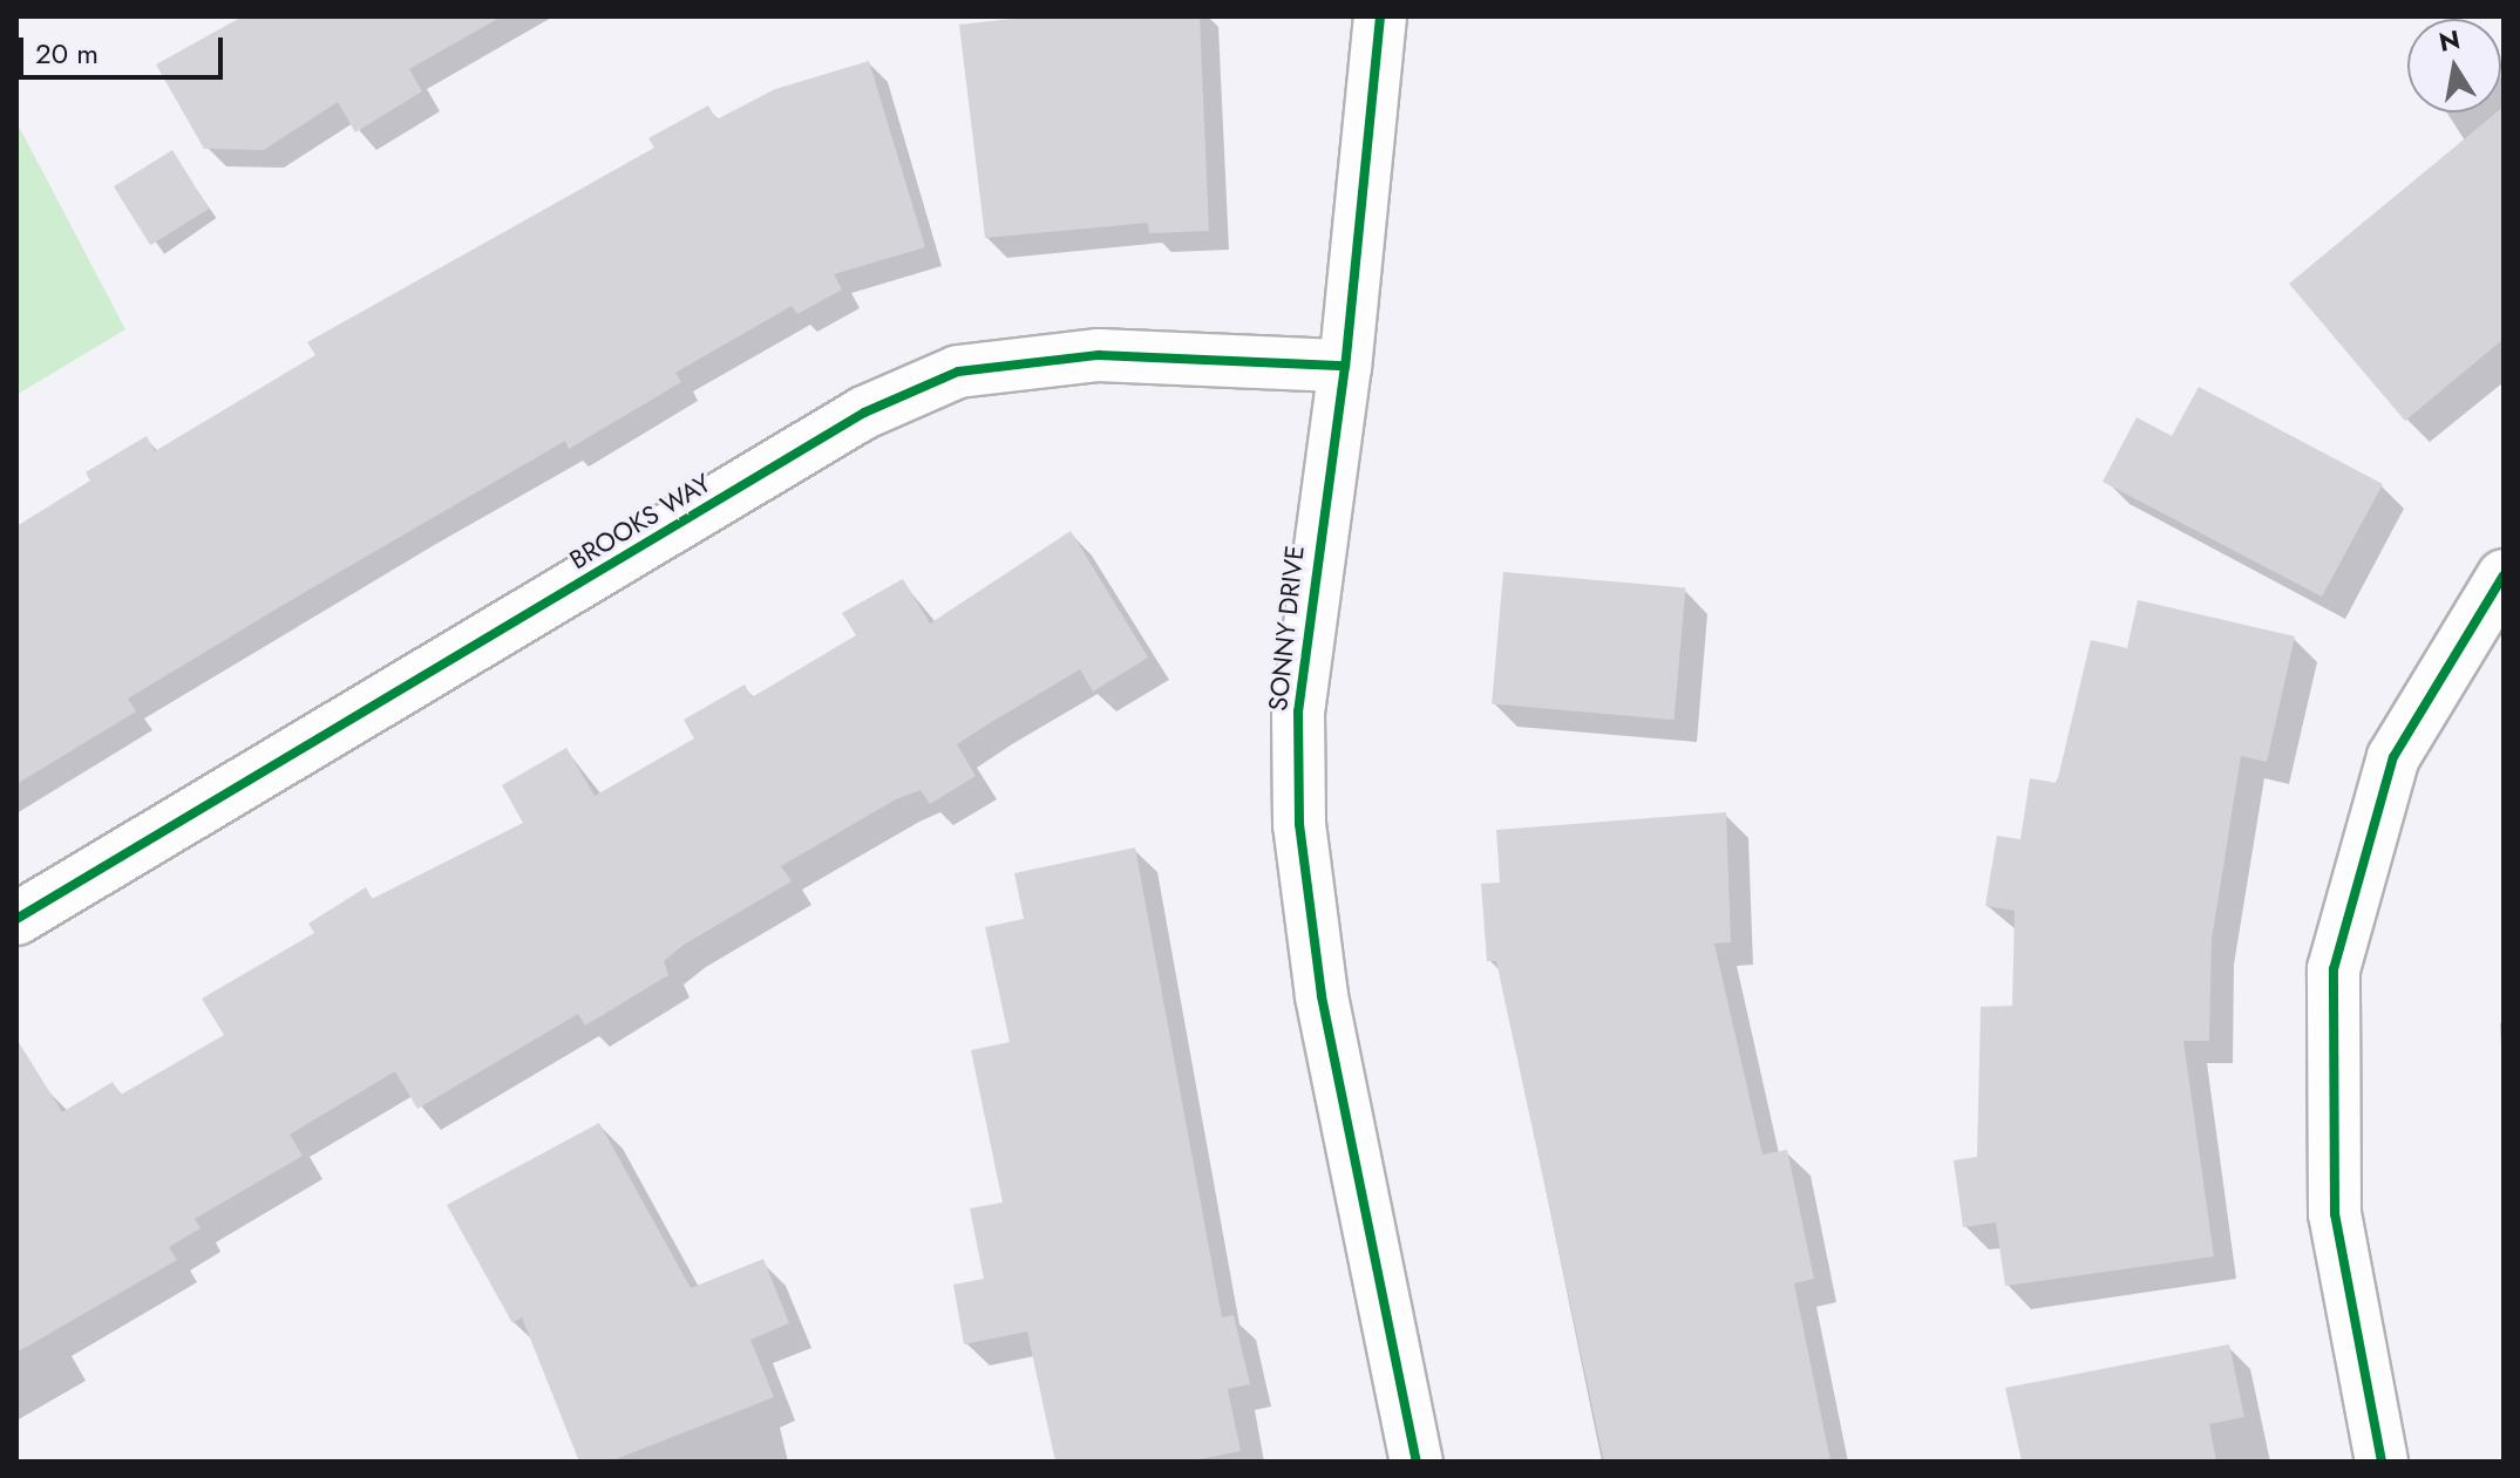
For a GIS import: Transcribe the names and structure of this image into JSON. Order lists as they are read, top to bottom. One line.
{"streets":{"street":["BROOKS WAY","SONNY DRIVE"]},"crossings":[["BROOKS WAY","SONNY DRIVE"]],"scale_bar":"20 m","north":"top"}
